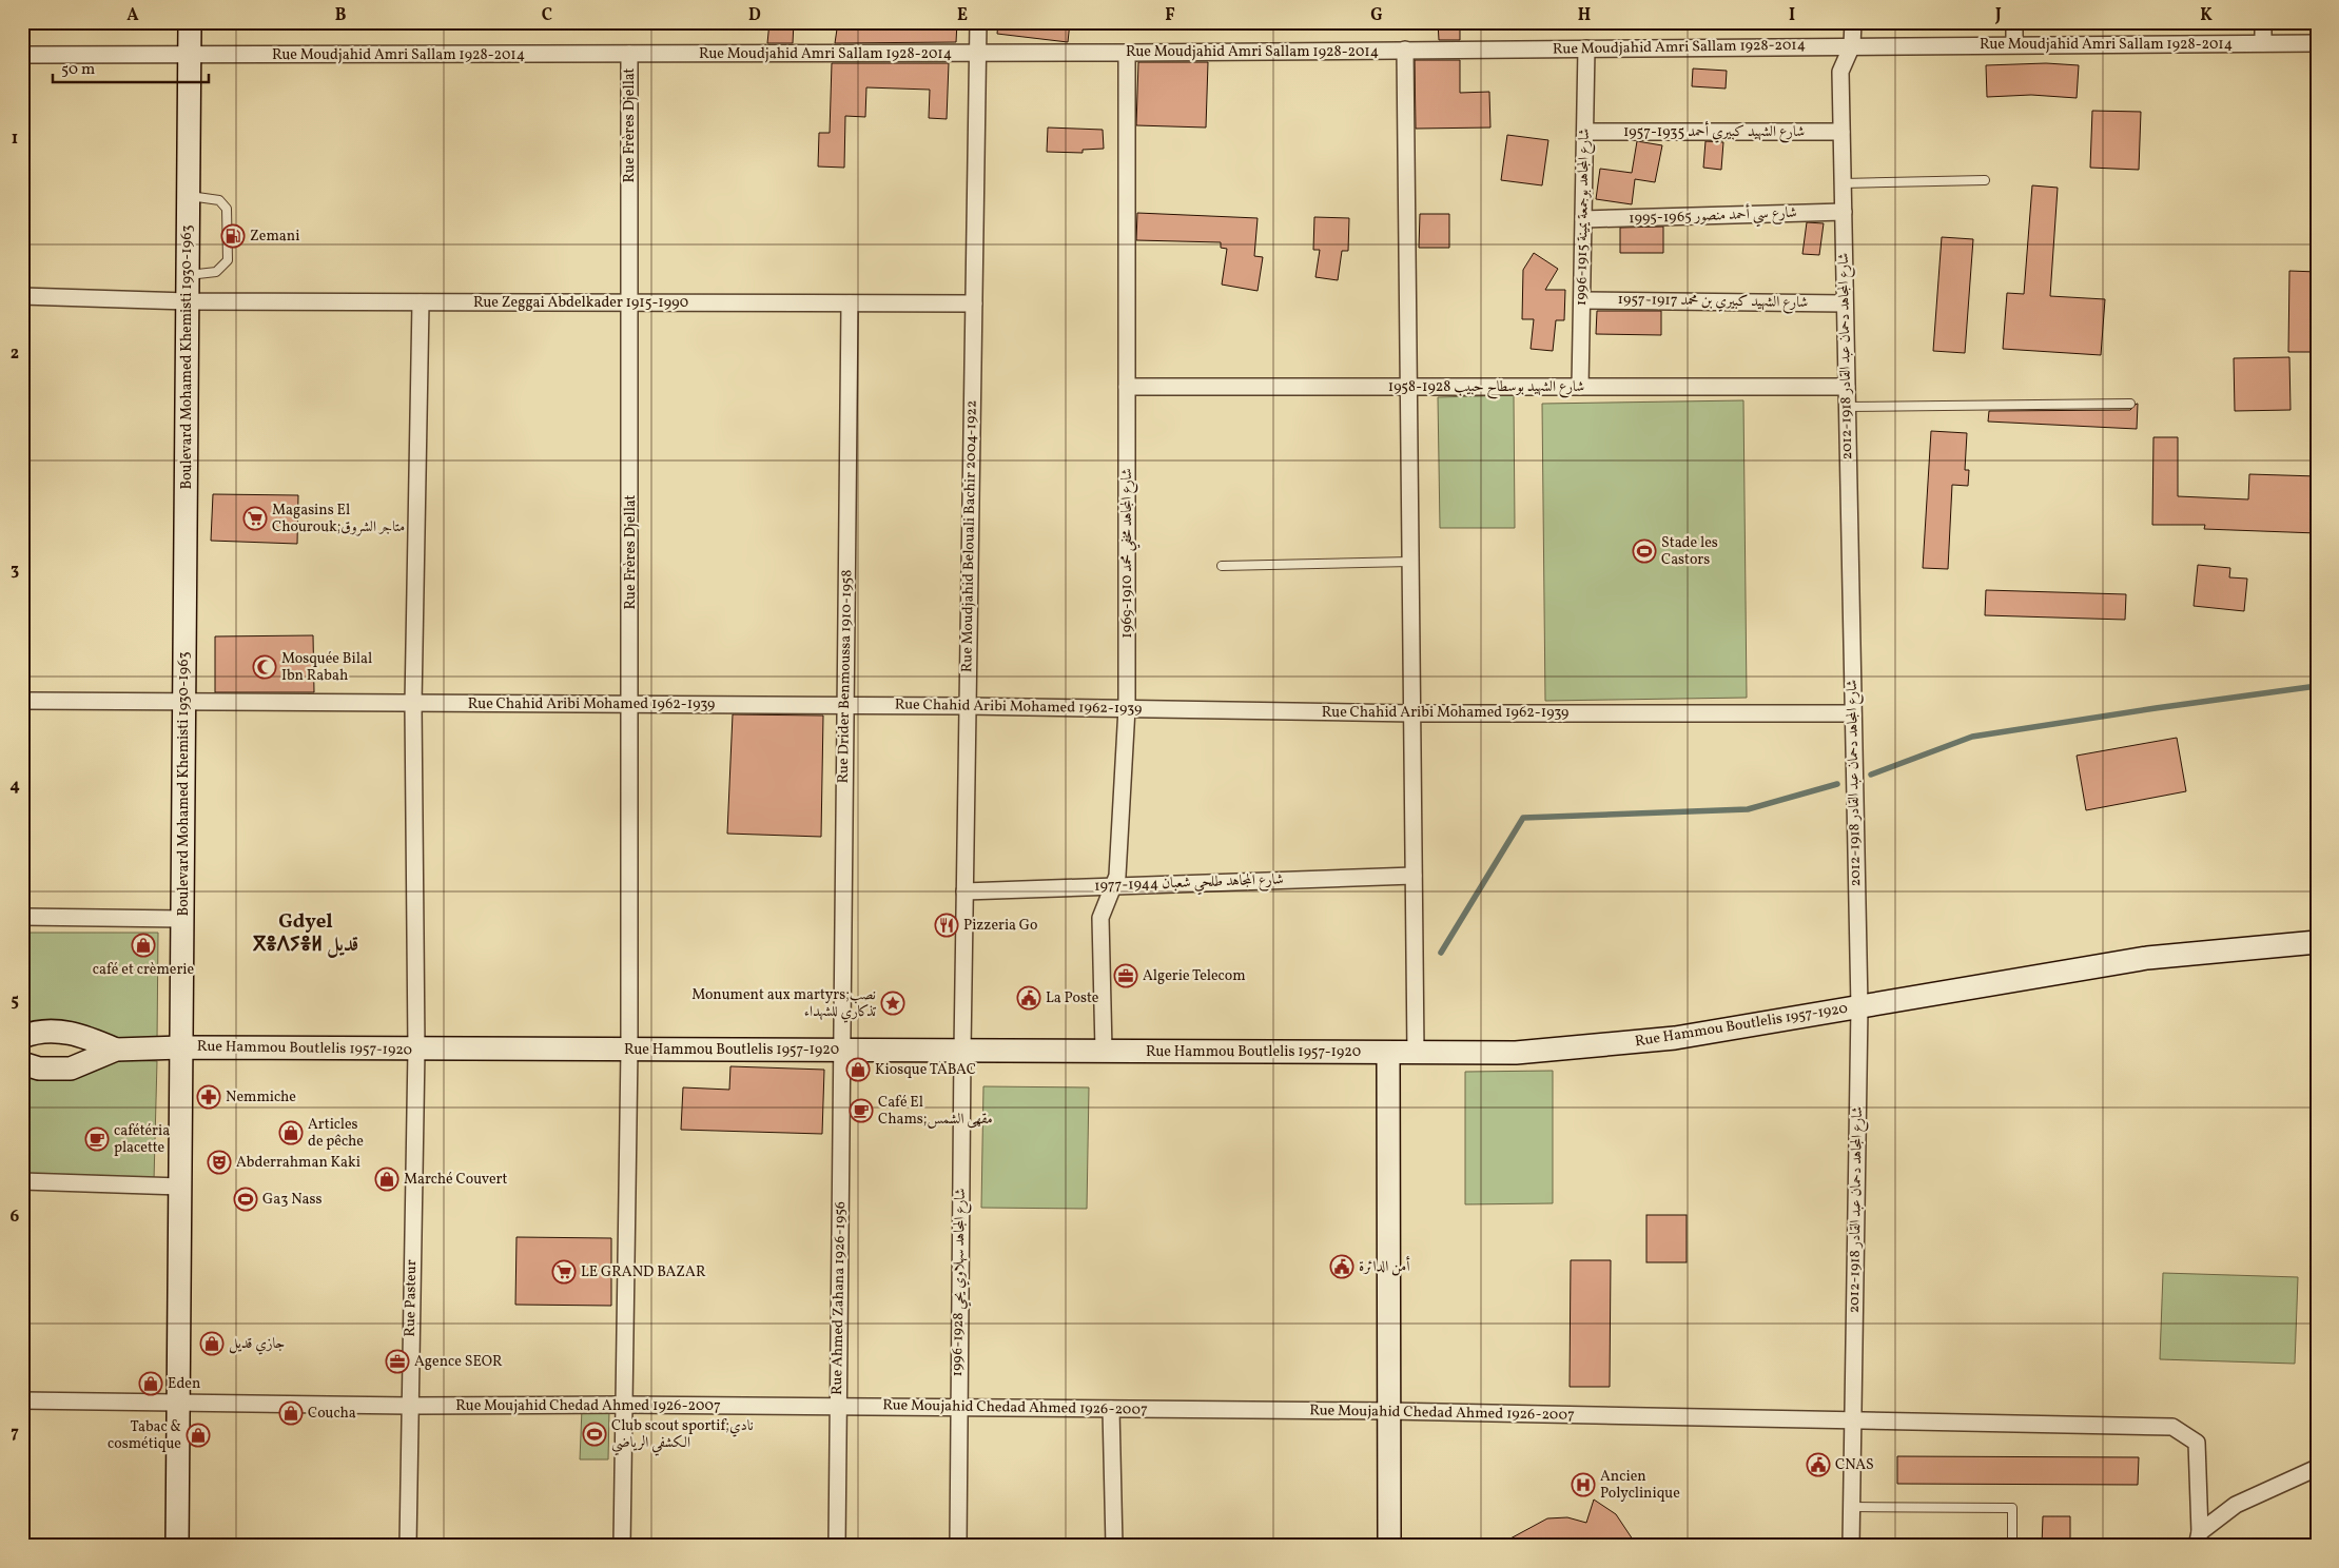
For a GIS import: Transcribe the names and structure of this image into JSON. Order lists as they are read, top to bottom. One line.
{"streets":{"main road":["Boulevard Mohamed Khemisti 1930-1963","Rue Hammou Boutlelis 1957-1920"],"street":["Rue Moudjahid Amri Sallam 1928-2014","Rue Frères Djellat","شارع الشهيد كبيري أحمد 1935-1957","شارع سي أحمد منصور 1965-1995","شارع المجاهد بوجمعة يمينة 1915-1996","شارع الشهيد كبيري بن محمد 1917-1957","Rue Zeggai Abdelkader 1915-1990","شارع المجاهد دحمان عبد القادر 1918-2012","شارع الشهيد بوسطاح حبيب 1928-1958","Rue Moudjahid Belouali Bachir 2004-1922","شارع المجاهد مخفي محمد 1910-1969","Rue Drider Benmoussa 1910-1958","Rue Chahid Aribi Mohamed 1962-1939","شارع المجاهد طلحي شعبان 1944-1977","شارع المجاهد سهلاوي يحي 1928-1996","Rue Pasteur","Rue Ahmed Zahana 1926-1956","Rue Moujahid Chedad Ahmed 1926-2007"]},"crossings":[["Rue Moudjahid Amri Sallam 1928-2014","Rue Frères Djellat"],["Rue Moudjahid Amri Sallam 1928-2014","شارع المجاهد بوجمعة يمينة 1915-1996"],["Rue Moudjahid Amri Sallam 1928-2014","شارع المجاهد دحمان عبد القادر 1918-2012"],["Rue Moudjahid Amri Sallam 1928-2014","Boulevard Mohamed Khemisti 1930-1963"],["Rue Moudjahid Amri Sallam 1928-2014","Rue Moudjahid Belouali Bachir 2004-1922"],["Rue Moudjahid Amri Sallam 1928-2014","شارع المجاهد مخفي محمد 1910-1969"],["Rue Frères Djellat","Rue Zeggai Abdelkader 1915-1990"],["Rue Frères Djellat","Rue Chahid Aribi Mohamed 1962-1939"],["Rue Frères Djellat","Rue Hammou Boutlelis 1957-1920"],["Rue Frères Djellat","Rue Moujahid Chedad Ahmed 1926-2007"],["شارع الشهيد كبيري أحمد 1935-1957","شارع المجاهد بوجمعة يمينة 1915-1996"],["شارع الشهيد كبيري أحمد 1935-1957","شارع المجاهد دحمان عبد القادر 1918-2012"],["شارع سي أحمد منصور 1965-1995","شارع المجاهد بوجمعة يمينة 1915-1996"],["شارع سي أحمد منصور 1965-1995","شارع المجاهد دحمان عبد القادر 1918-2012"],["شارع المجاهد بوجمعة يمينة 1915-1996","شارع الشهيد كبيري بن محمد 1917-1957"],["شارع المجاهد بوجمعة يمينة 1915-1996","شارع الشهيد بوسطاح حبيب 1928-1958"],["شارع الشهيد كبيري بن محمد 1917-1957","شارع المجاهد دحمان عبد القادر 1918-2012"],["Rue Zeggai Abdelkader 1915-1990","Boulevard Mohamed Khemisti 1930-1963"],["Rue Zeggai Abdelkader 1915-1990","Rue Moudjahid Belouali Bachir 2004-1922"],["Rue Zeggai Abdelkader 1915-1990","Rue Drider Benmoussa 1910-1958"],["Rue Zeggai Abdelkader 1915-1990","Rue Pasteur"],["شارع المجاهد دحمان عبد القادر 1918-2012","شارع الشهيد بوسطاح حبيب 1928-1958"],["شارع المجاهد دحمان عبد القادر 1918-2012","Rue Chahid Aribi Mohamed 1962-1939"],["شارع المجاهد دحمان عبد القادر 1918-2012","Rue Hammou Boutlelis 1957-1920"],["شارع المجاهد دحمان عبد القادر 1918-2012","Rue Moujahid Chedad Ahmed 1926-2007"],["Boulevard Mohamed Khemisti 1930-1963","Rue Chahid Aribi Mohamed 1962-1939"],["Boulevard Mohamed Khemisti 1930-1963","Rue Hammou Boutlelis 1957-1920"],["Boulevard Mohamed Khemisti 1930-1963","Rue Moujahid Chedad Ahmed 1926-2007"],["شارع الشهيد بوسطاح حبيب 1928-1958","شارع المجاهد مخفي محمد 1910-1969"],["Rue Moudjahid Belouali Bachir 2004-1922","Rue Chahid Aribi Mohamed 1962-1939"],["Rue Moudjahid Belouali Bachir 2004-1922","شارع المجاهد طلحي شعبان 1944-1977"],["Rue Moudjahid Belouali Bachir 2004-1922","Rue Hammou Boutlelis 1957-1920"],["Rue Moudjahid Belouali Bachir 2004-1922","شارع المجاهد سهلاوي يحي 1928-1996"],["شارع المجاهد مخفي محمد 1910-1969","Rue Chahid Aribi Mohamed 1962-1939"],["شارع المجاهد مخفي محمد 1910-1969","شارع المجاهد طلحي شعبان 1944-1977"],["شارع المجاهد مخفي محمد 1910-1969","Rue Hammou Boutlelis 1957-1920"],["Rue Drider Benmoussa 1910-1958","Rue Chahid Aribi Mohamed 1962-1939"],["Rue Drider Benmoussa 1910-1958","Rue Hammou Boutlelis 1957-1920"],["Rue Drider Benmoussa 1910-1958","Rue Ahmed Zahana 1926-1956"],["Rue Chahid Aribi Mohamed 1962-1939","Rue Pasteur"],["Rue Hammou Boutlelis 1957-1920","شارع المجاهد سهلاوي يحي 1928-1996"],["Rue Hammou Boutlelis 1957-1920","Rue Pasteur"],["Rue Hammou Boutlelis 1957-1920","Rue Ahmed Zahana 1926-1956"],["شارع المجاهد سهلاوي يحي 1928-1996","Rue Moujahid Chedad Ahmed 1926-2007"],["Rue Pasteur","Rue Moujahid Chedad Ahmed 1926-2007"],["Rue Ahmed Zahana 1926-1956","Rue Moujahid Chedad Ahmed 1926-2007"]],"districts":["Gdyel ⴳⴻⴷⵢⴻⵍ قديل"],"places":{"fuel station":["Zemani"],"supermarket":["Magasins El Chourouk;متاجر الشروق","LE GRAND BAZAR"],"sports":["Stade les Castors","Ga3 Nass","Club scout sportif;نادي الكشفي الرياضي"],"mosque":["Mosquée Bilal Ibn Rabah"],"restaurant":["Pizzeria Go"],"shop":["café et crèmerie","Kiosque TABAC","Articles de pêche","Marché Couvert","جازي قديل","Eden","Coucha","Tabac & cosmétique"],"office":["Algerie Telecom","Agence SEOR"],"public building":["La Poste","أمن الدائرة","CNAS"],"place":["Monument aux martyrs;نصب تذكاري للشهداء"],"pharmacy":["Nemmiche"],"cafe":["Café El Chams;مقهى الشمس","cafétéria placette"],"theatre":["Abderrahman Kaki"],"hospital":["Ancien Polyclinique"]},"scale_bar":"50 m","grid":{"columns":["A","B","C","D","E","F","G","H","I","J","K"],"rows":["1","2","3","4","5","6","7"]}}
